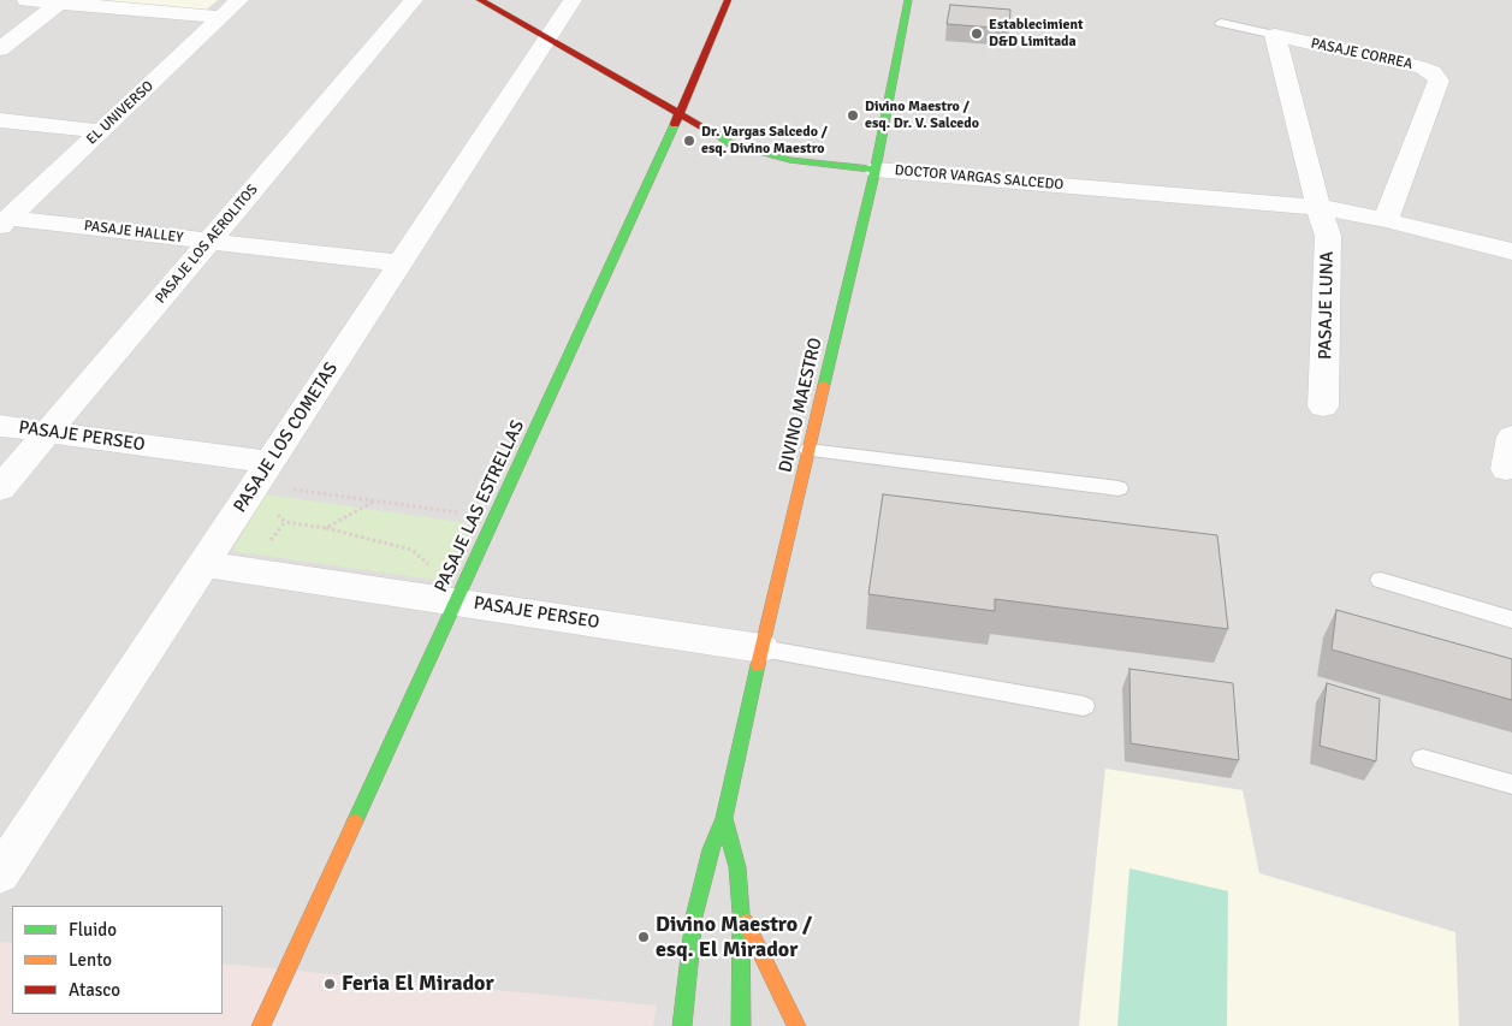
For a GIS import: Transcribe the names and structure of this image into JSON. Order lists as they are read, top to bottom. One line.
{"streets":{"street":["PASAJE CORREA","EL UNIVERSO","DOCTOR VARGAS SALCEDO","PASAJE HALLEY","PASAJE LOS AEROLITOS","PASAJE LUNA","DIVINO MAESTRO","PASAJE PERSEO","PASAJE LOS COMETAS","PASAJE LAS ESTRELLAS"]},"crossings":[["PASAJE CORREA","DOCTOR VARGAS SALCEDO"],["EL UNIVERSO","PASAJE HALLEY"],["DOCTOR VARGAS SALCEDO","PASAJE LUNA"],["DOCTOR VARGAS SALCEDO","DIVINO MAESTRO"],["DOCTOR VARGAS SALCEDO","PASAJE LOS COMETAS"],["DOCTOR VARGAS SALCEDO","PASAJE LAS ESTRELLAS"],["PASAJE HALLEY","PASAJE LOS AEROLITOS"],["PASAJE HALLEY","PASAJE LOS COMETAS"],["PASAJE LOS AEROLITOS","PASAJE PERSEO"],["DIVINO MAESTRO","PASAJE PERSEO"],["PASAJE PERSEO","PASAJE LOS COMETAS"],["PASAJE PERSEO","PASAJE LAS ESTRELLAS"]],"places":["Establecimient D&D Limitada","Divino Maestro / esq. Dr. V. Salcedo","Dr. Vargas Salcedo / esq. Divino Maestro","Divino Maestro / esq. El Mirador","Feria El Mirador"],"legend":["Fluido","Lento","Atasco"]}
